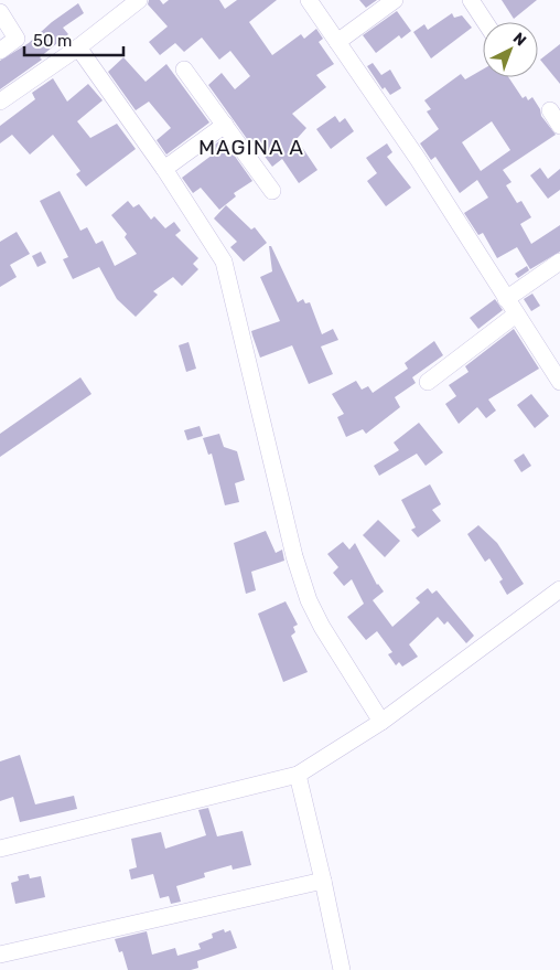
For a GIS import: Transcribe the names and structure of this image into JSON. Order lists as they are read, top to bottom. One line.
{"districts":["MAGINA A"],"scale_bar":"50 m","north":"top right"}
